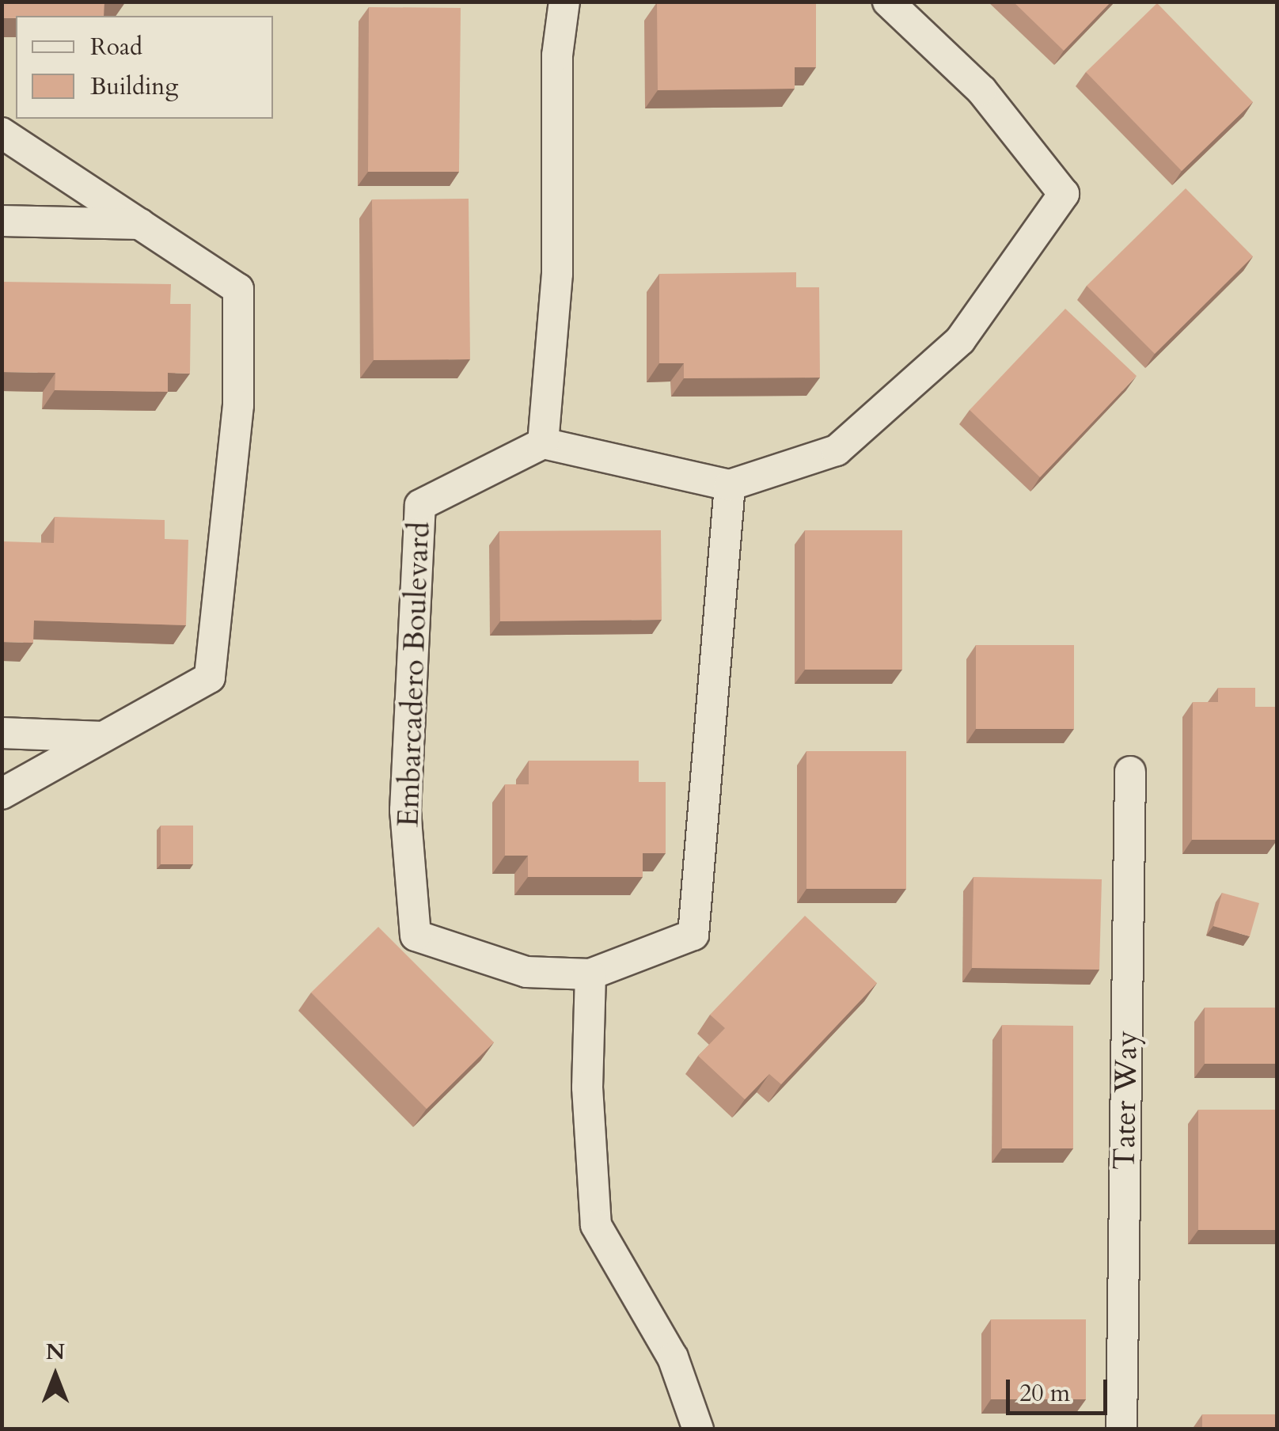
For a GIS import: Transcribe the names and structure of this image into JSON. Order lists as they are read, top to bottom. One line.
{"streets":{"street":["Embarcadero Boulevard","Tater Way"]},"legend":["Road","Building"],"scale_bar":"20 m","north":"top"}
